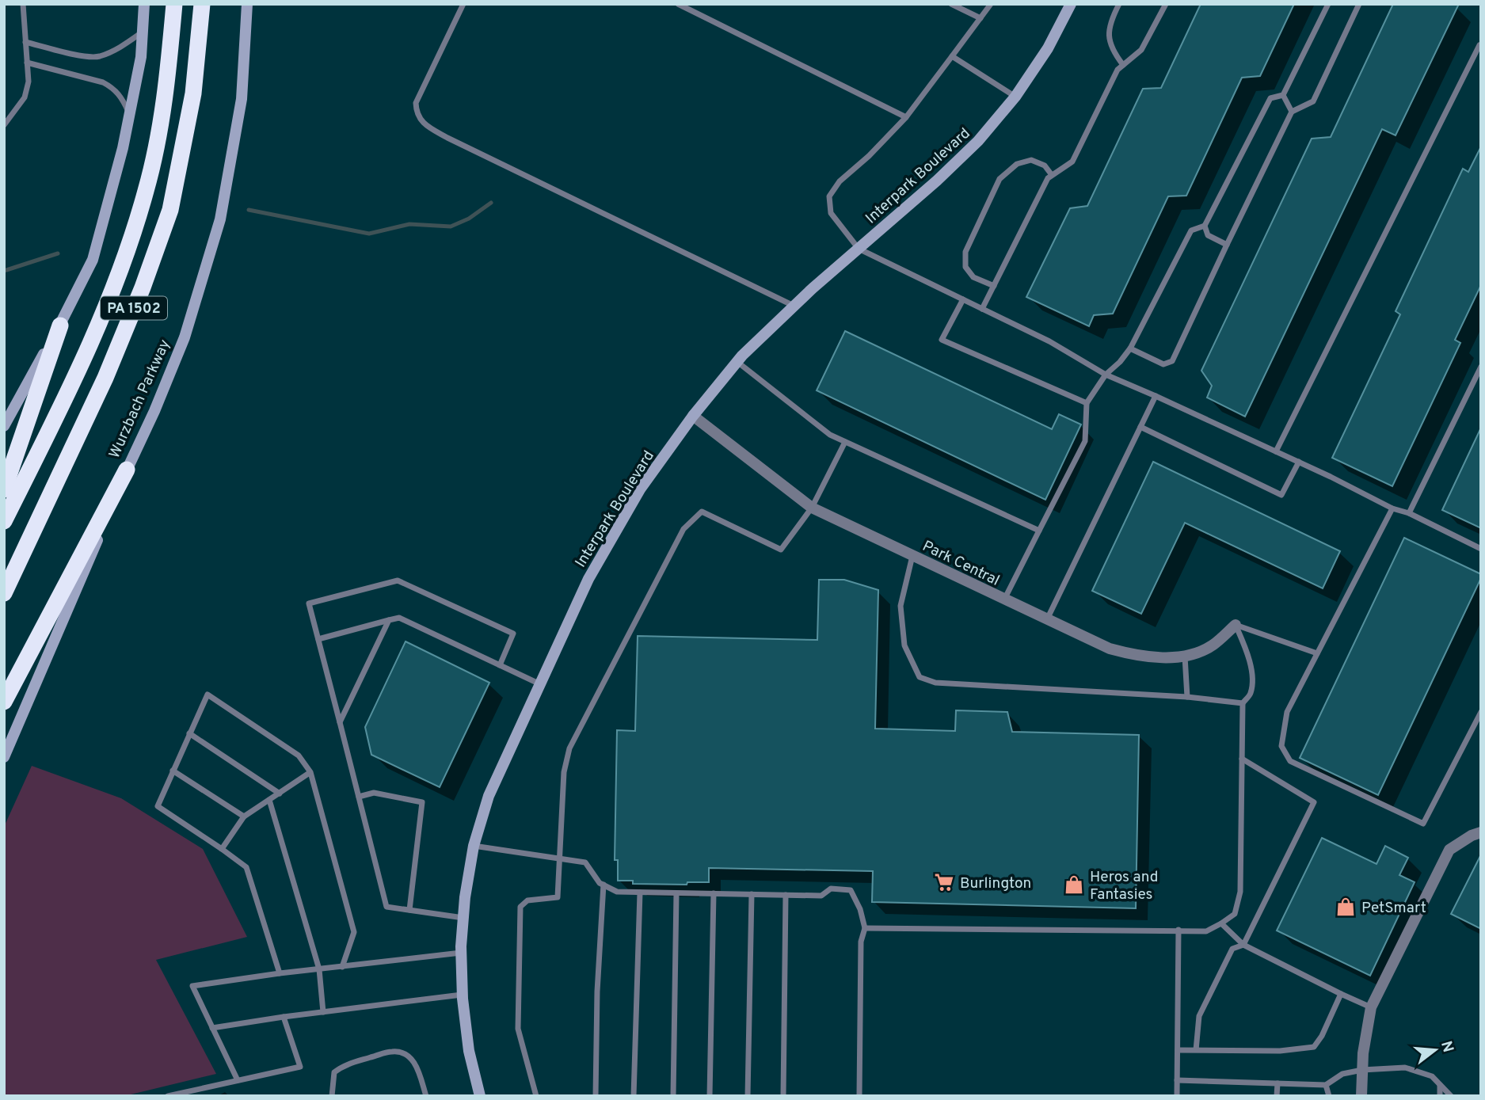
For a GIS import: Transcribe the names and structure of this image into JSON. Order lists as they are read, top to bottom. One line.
{"streets":{"highway":["PA 1502"],"street":["Interpark Boulevard","Wurzbach Parkway","Park Central"]},"crossings":[["Interpark Boulevard","Park Central"]],"places":{"supermarket":["Burlington"],"shop":["Heros and Fantasies","PetSmart"]},"north":"right"}
